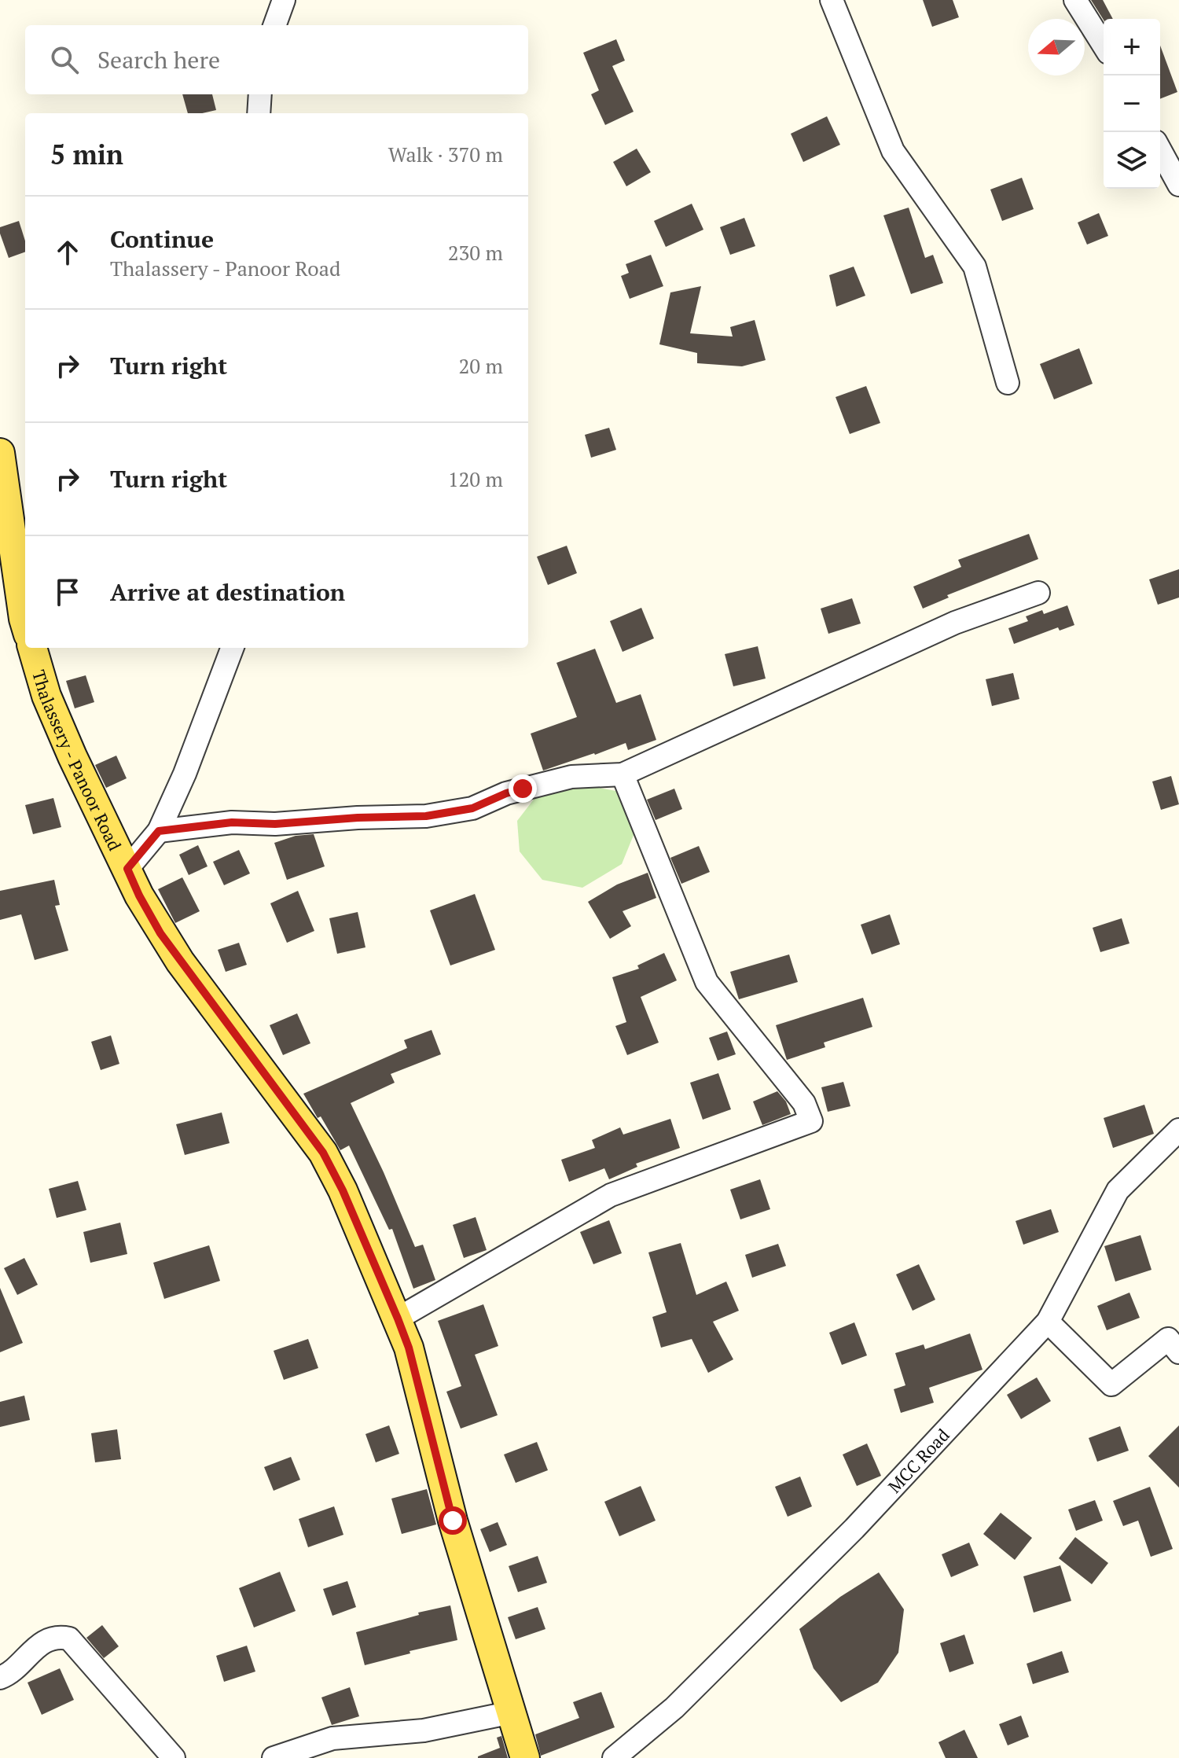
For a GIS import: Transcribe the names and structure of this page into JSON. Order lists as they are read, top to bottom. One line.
{"streets":{"main road":["Thalassery - Panoor Road"],"street":["MCC Road"]},"north":"left","page":{"map_buttons":["+","−"],"search":"Search here","heading":["5 min","Walk · 370 m"],"list":[["Continue","Thalassery - Panoor Road","230 m"],["Turn right","20 m"],["Turn right","120 m"],"Arrive at destination"]}}
